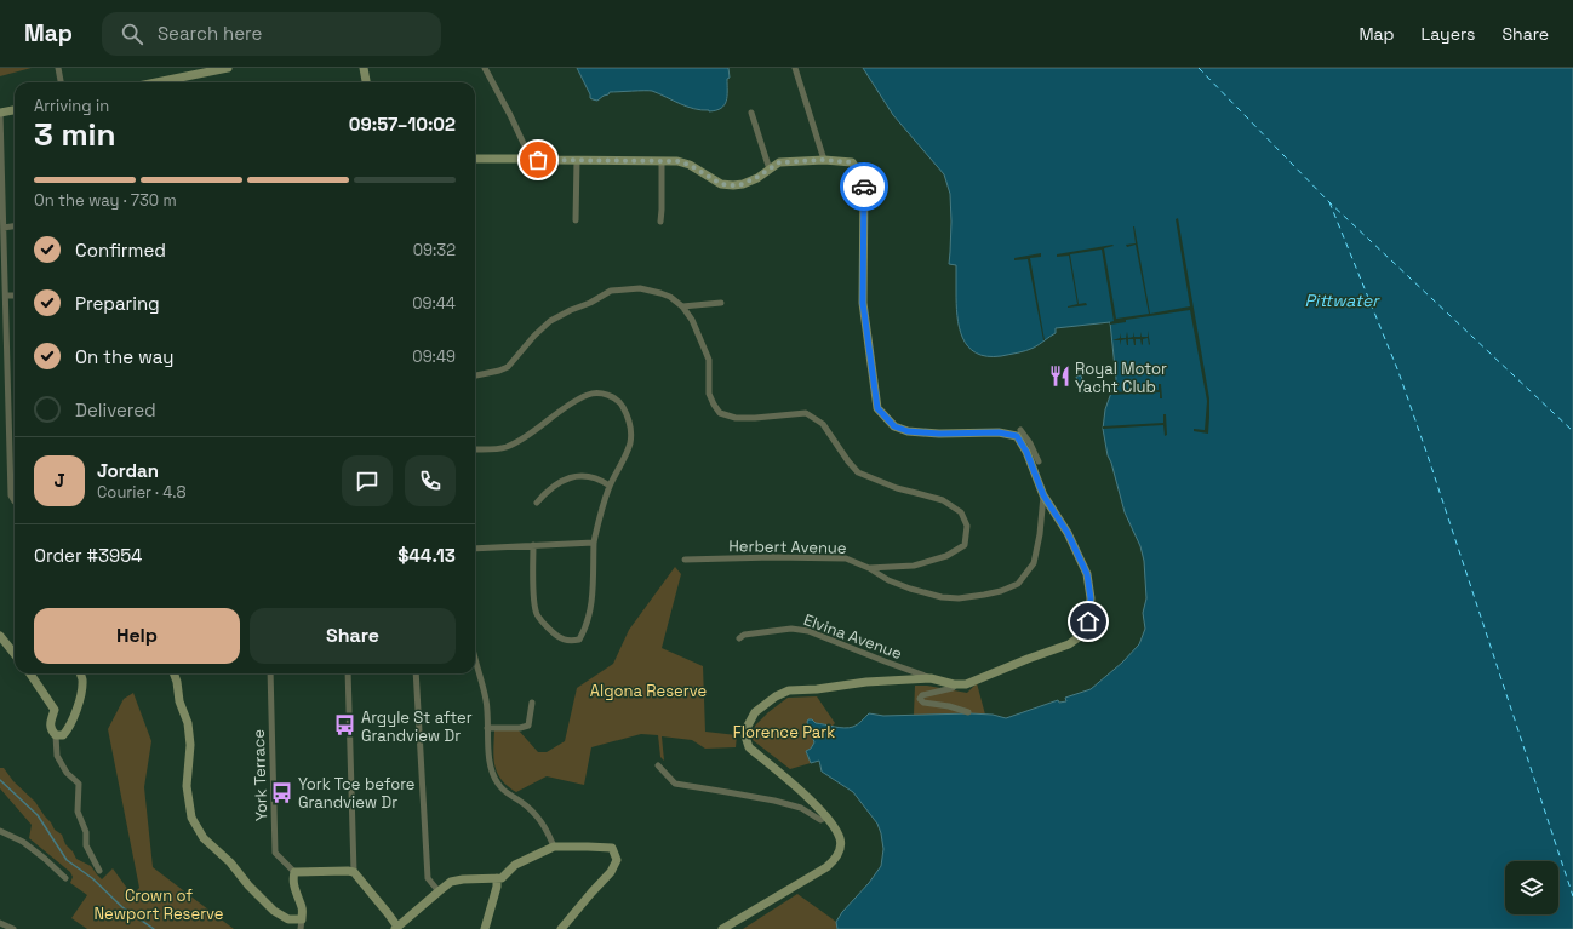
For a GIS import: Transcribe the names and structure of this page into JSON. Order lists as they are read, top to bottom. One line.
{"streets":{"street":["Herbert Avenue","Elvina Avenue","York Terrace"]},"water":["Pittwater"],"parks":["Algona Reserve","Florence Park","Crown of Newport Reserve"],"places":{"restaurant":["Royal Motor Yacht Club"],"bus stop":["Argyle St after Grandview Dr","York Tce before Grandview Dr"]},"page":{"header":"Map","search":"Search here","nav":["Map","Layers","Share"],"heading":["3 min","Arriving in","09:57–10:02"],"panel":["Jordan","Courier · 4.8","Order #3954","$44.13"],"bar":"On the way · 730 m","list":[["Confirmed","09:32"],["Preparing","09:44"],["On the way","09:49"],"Delivered"],"round":"J","buttons":["Help","Share"]}}
